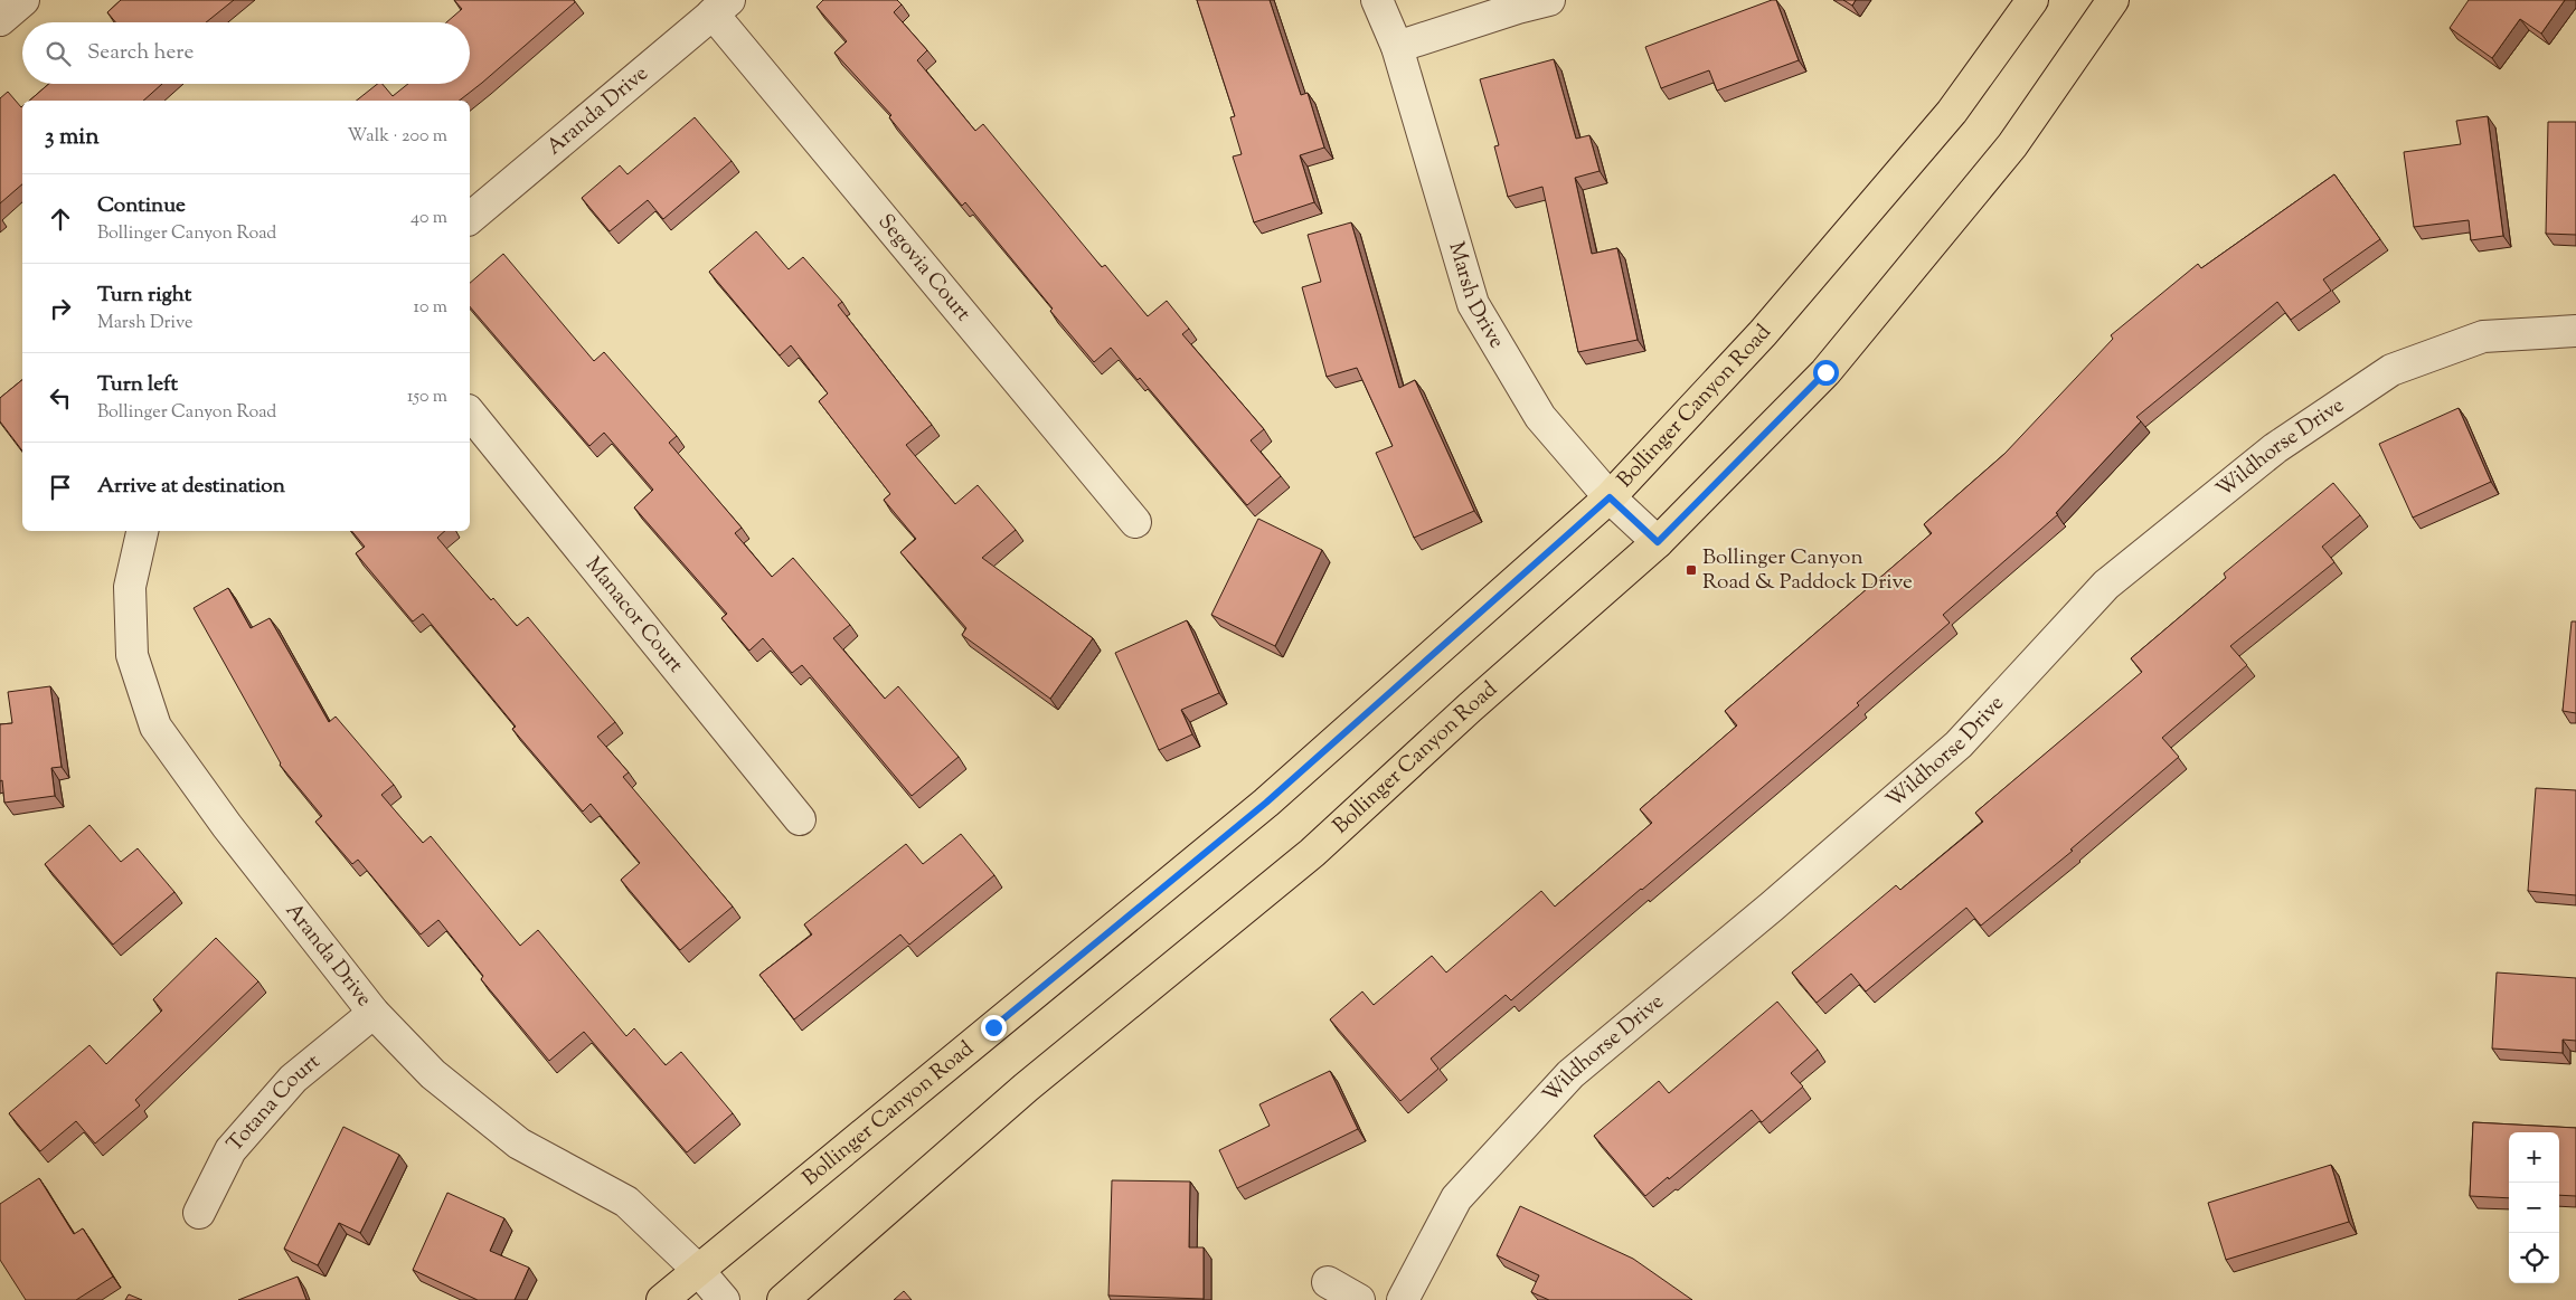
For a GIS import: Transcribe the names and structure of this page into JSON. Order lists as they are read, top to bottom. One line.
{"streets":{"main road":["Bollinger Canyon Road"],"street":["Aranda Drive","Segovia Court","Marsh Drive","Wildhorse Drive","Manacor Court","Totana Court"]},"crossings":[["Aranda Drive","Segovia Court"],["Aranda Drive","Bollinger Canyon Road"],["Aranda Drive","Totana Court"],["Marsh Drive","Bollinger Canyon Road"]],"places":{"transit":["Bollinger Canyon Road & Paddock Drive"]},"page":{"search":"Search here","heading":["3 min","Walk · 200 m"],"list":[["Continue","Bollinger Canyon Road","40 m"],["Turn right","Marsh Drive","10 m"],["Turn left","Bollinger Canyon Road","150 m"],"Arrive at destination"],"map_buttons":["+","−"]}}
